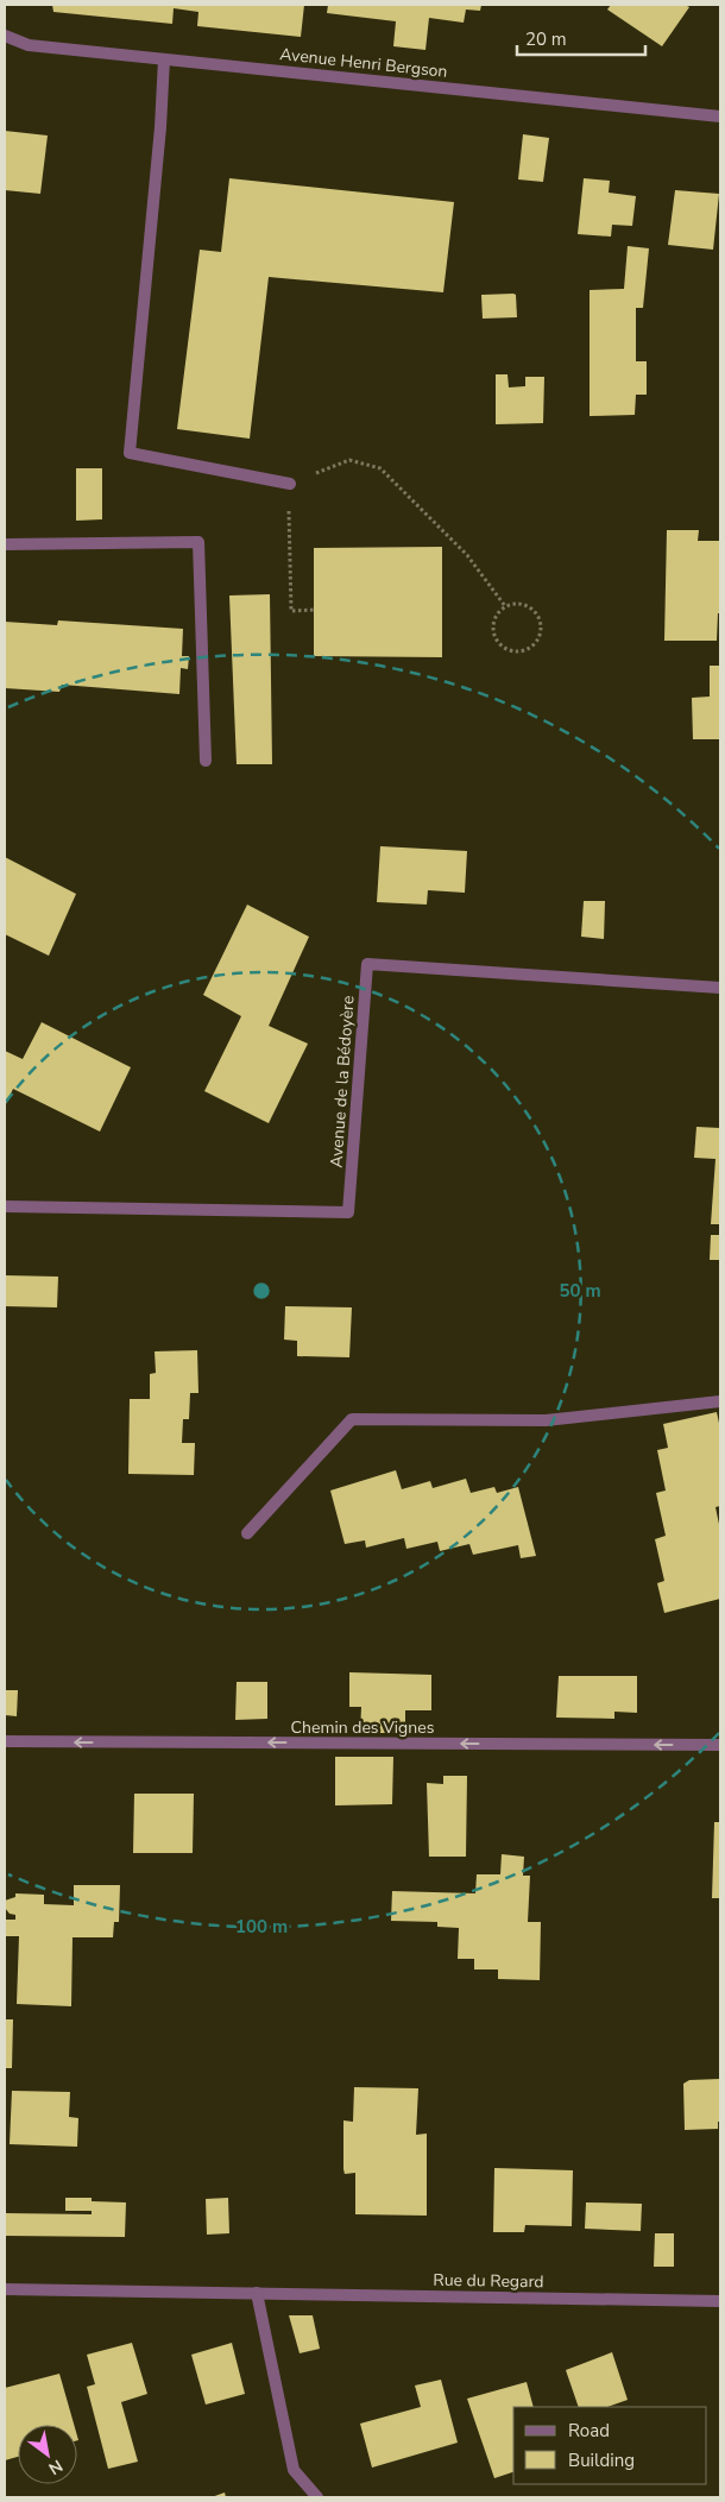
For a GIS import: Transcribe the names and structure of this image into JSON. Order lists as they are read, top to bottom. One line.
{"streets":{"street":["Avenue Henri Bergson","Avenue de la Bédoyère","Chemin des Vignes","Rue du Regard"]},"one_way":["Chemin des Vignes"],"legend":["Road","Building"],"scale_bar":"20 m","north":"bottom right","rings":["50 m","100 m"]}
